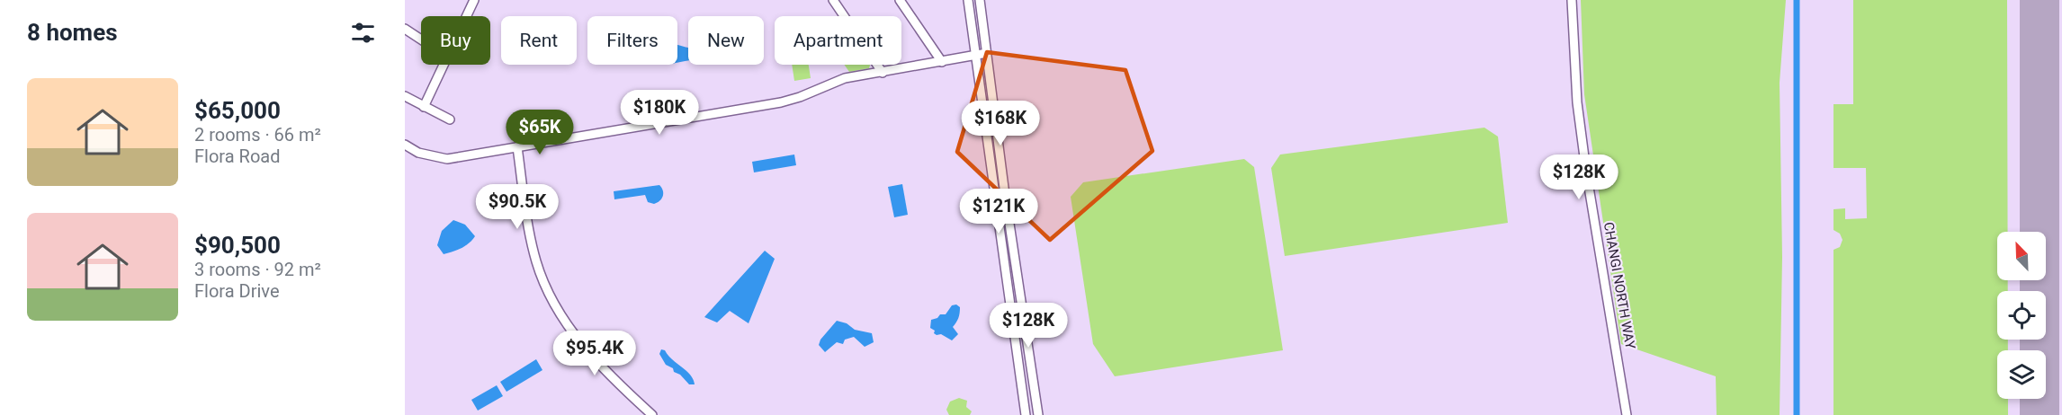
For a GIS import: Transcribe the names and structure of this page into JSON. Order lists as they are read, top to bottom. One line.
{"streets":{"street":["CHANGI NORTH WAY"]},"north":"top left","page":{"heading":"8 homes","chip":["Buy","Rent","Filters","New","Apartment"],"list":[{"name":"$65,000","note":"2 rooms · 66 m² · Flora Road"},{"name":"$90,500","note":"3 rooms · 92 m² · Flora Drive"}],"price":["$180K","$168K","$65K","$128K","$90.5K","$121K","$128K","$95.4K"]}}
